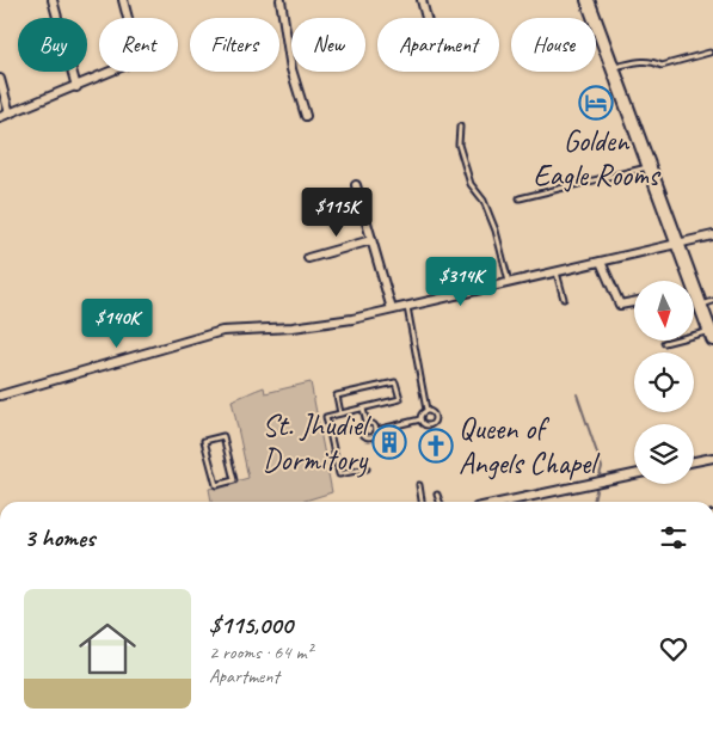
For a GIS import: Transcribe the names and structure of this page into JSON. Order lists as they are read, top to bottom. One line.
{"places":{"hotel":["Golden Eagle Rooms"],"building":["St. Jhudiel Dormitory"],"church":["Queen of Angels Chapel"]},"north":"bottom","page":{"chip":["Buy","Rent","Filters","New","Apartment","House"],"price":["$115K","$314K","$140K"],"heading":"3 homes","list":[{"name":"$115,000","note":"2 rooms · 64 m² · Apartment"}]}}
